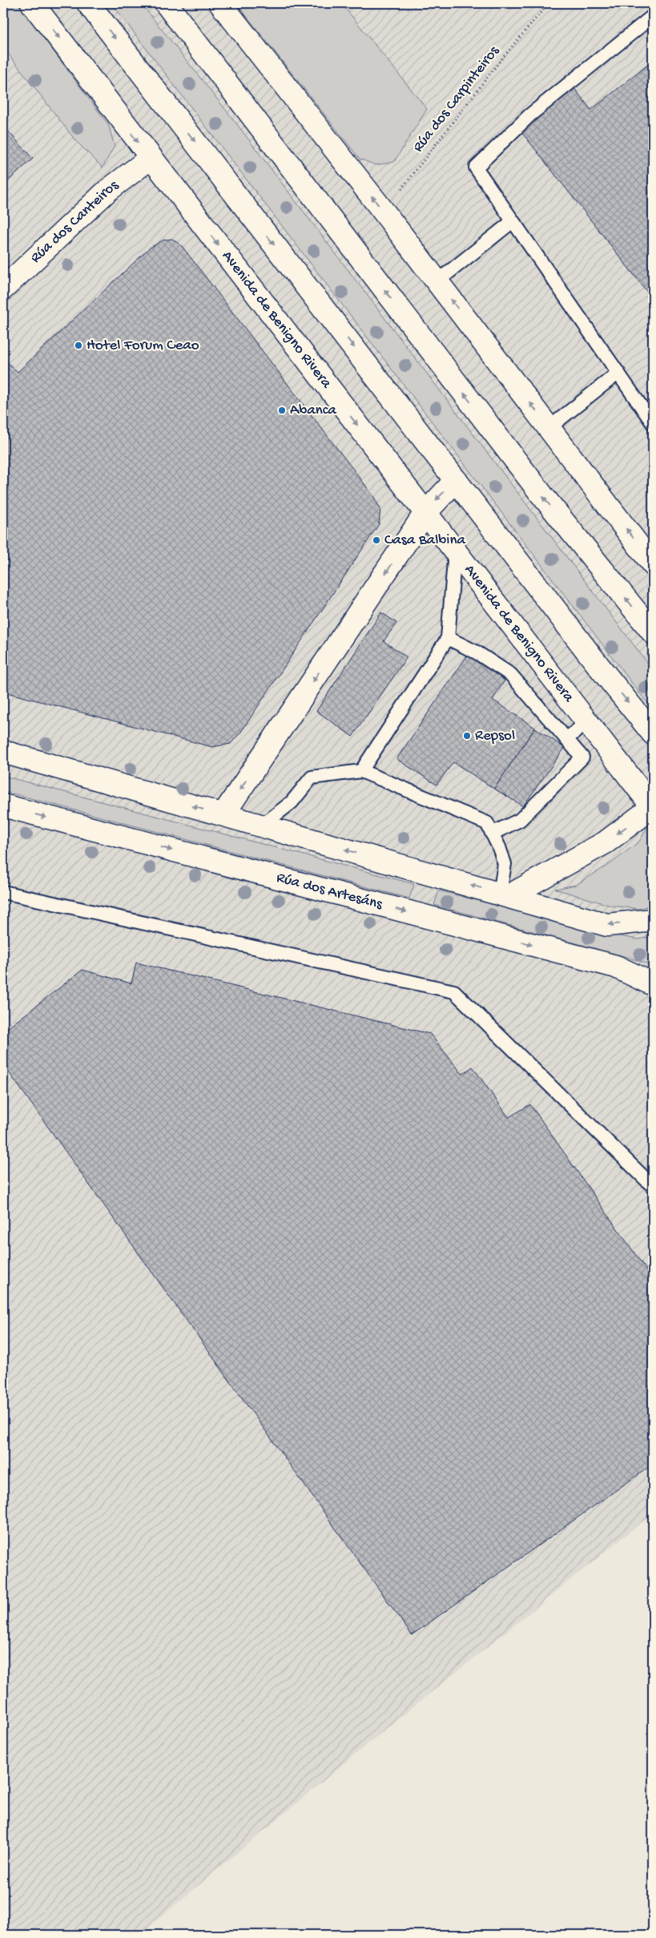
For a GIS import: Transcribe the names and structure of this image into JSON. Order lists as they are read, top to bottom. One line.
{"streets":{"street":["Rúa dos Canteiros","Avenida de Benigno Rivera","Rúa dos Artesáns"],"path":["Rúa dos Carpinteiros"]},"crossings":[["Rúa dos Canteiros","Avenida de Benigno Rivera"]],"places":["Hotel Forum Ceao","Abanca","Casa Balbina","Repsol"]}
